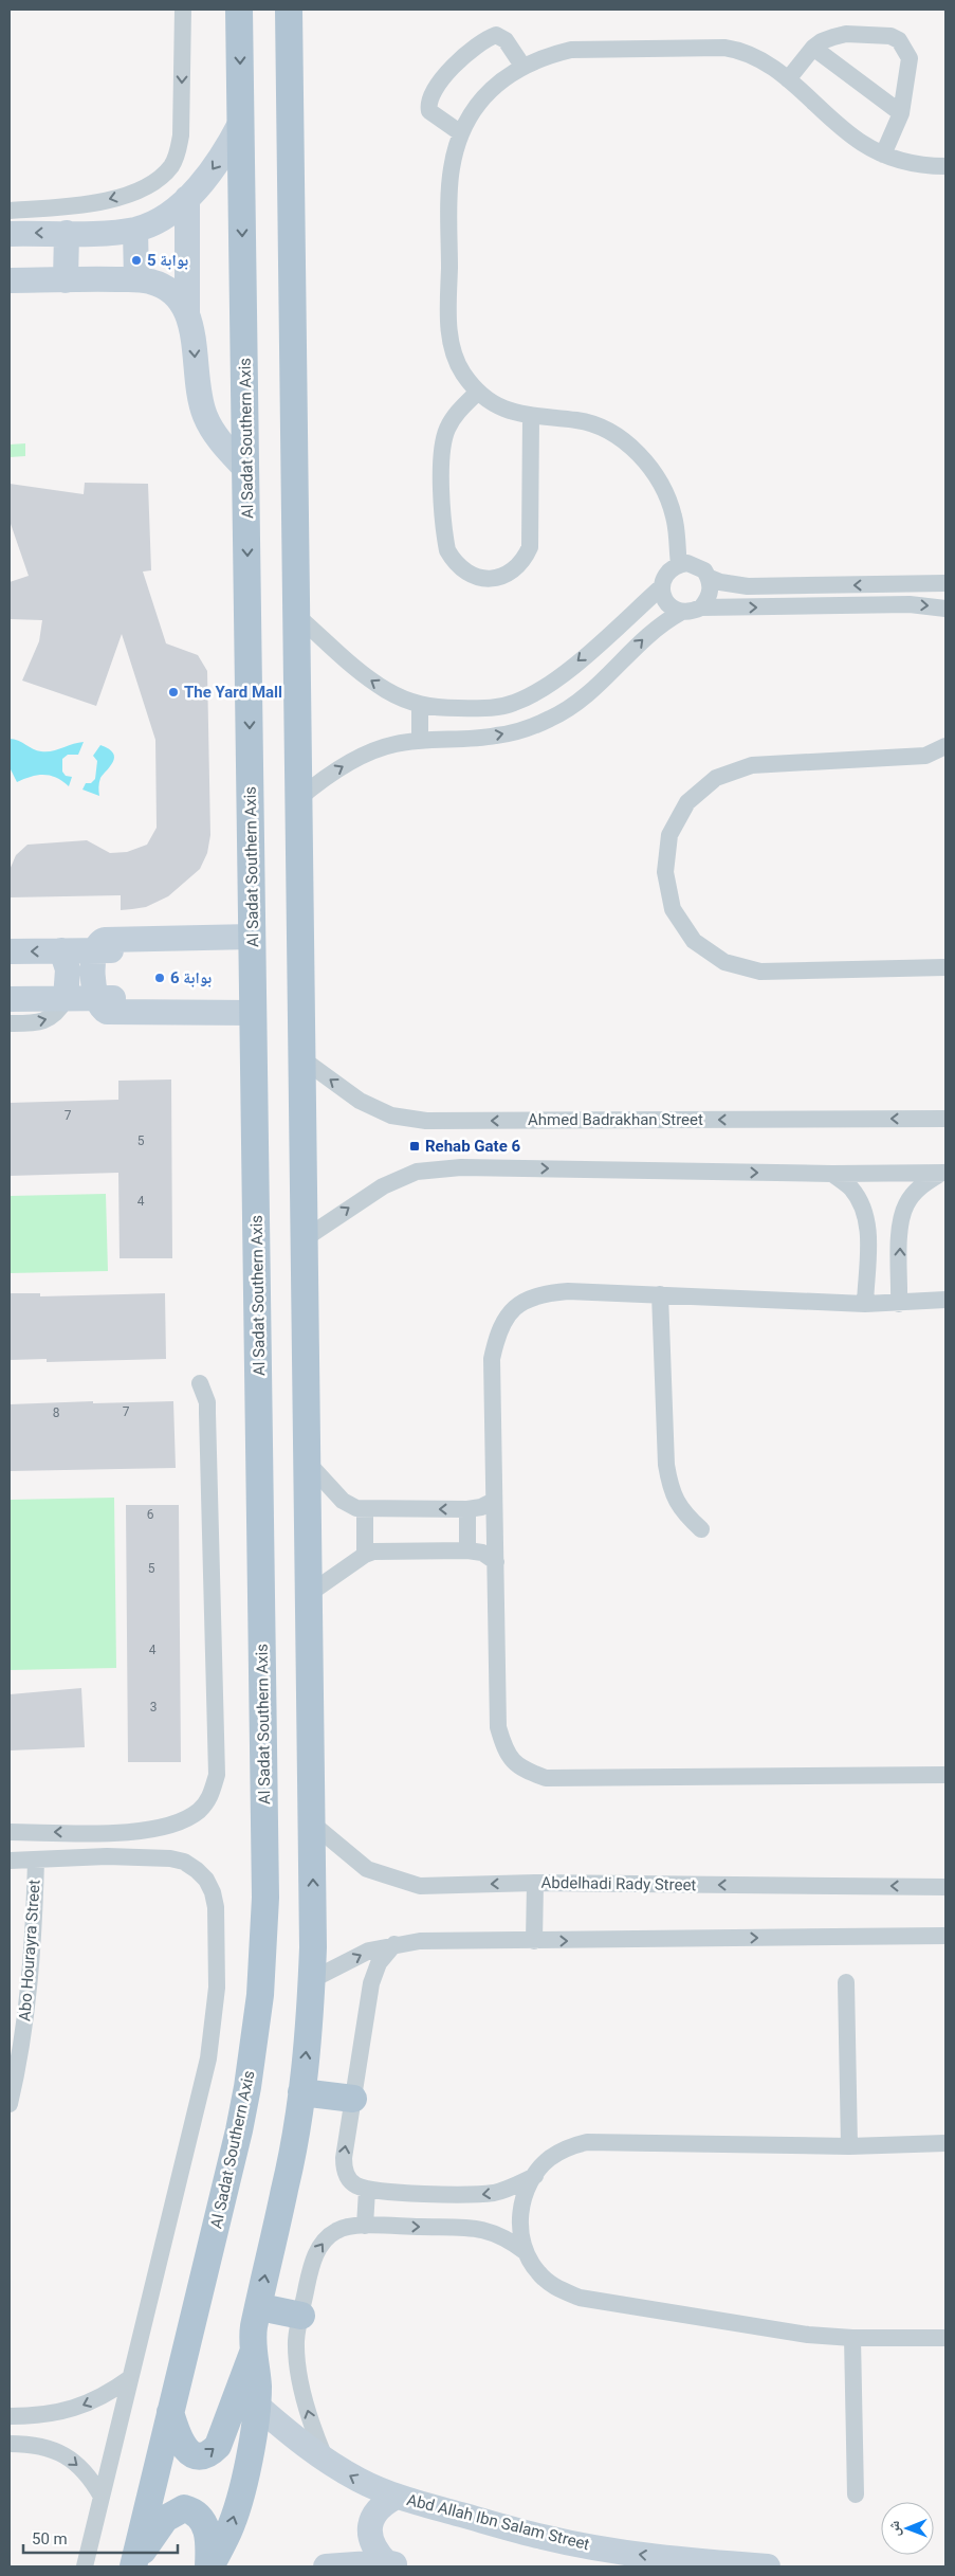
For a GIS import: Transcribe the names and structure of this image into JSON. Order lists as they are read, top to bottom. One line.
{"streets":{"main road":["Al Sadat Southern Axis"],"street":["Ahmed Badrakhan Street","Abdelhadi Rady Street","Abo Hourayra Street","Abd Allah Ibn Salam Street"]},"one_way":["Abd Allah Ibn Salam Street"],"places":{"other":["بوابة 5","The Yard Mall","بوابة 6"],"transit":["Rehab Gate 6"]},"house_numbers":["7","5","4","7","8","6","5","4","3"],"scale_bar":"50 m","north":"left"}
